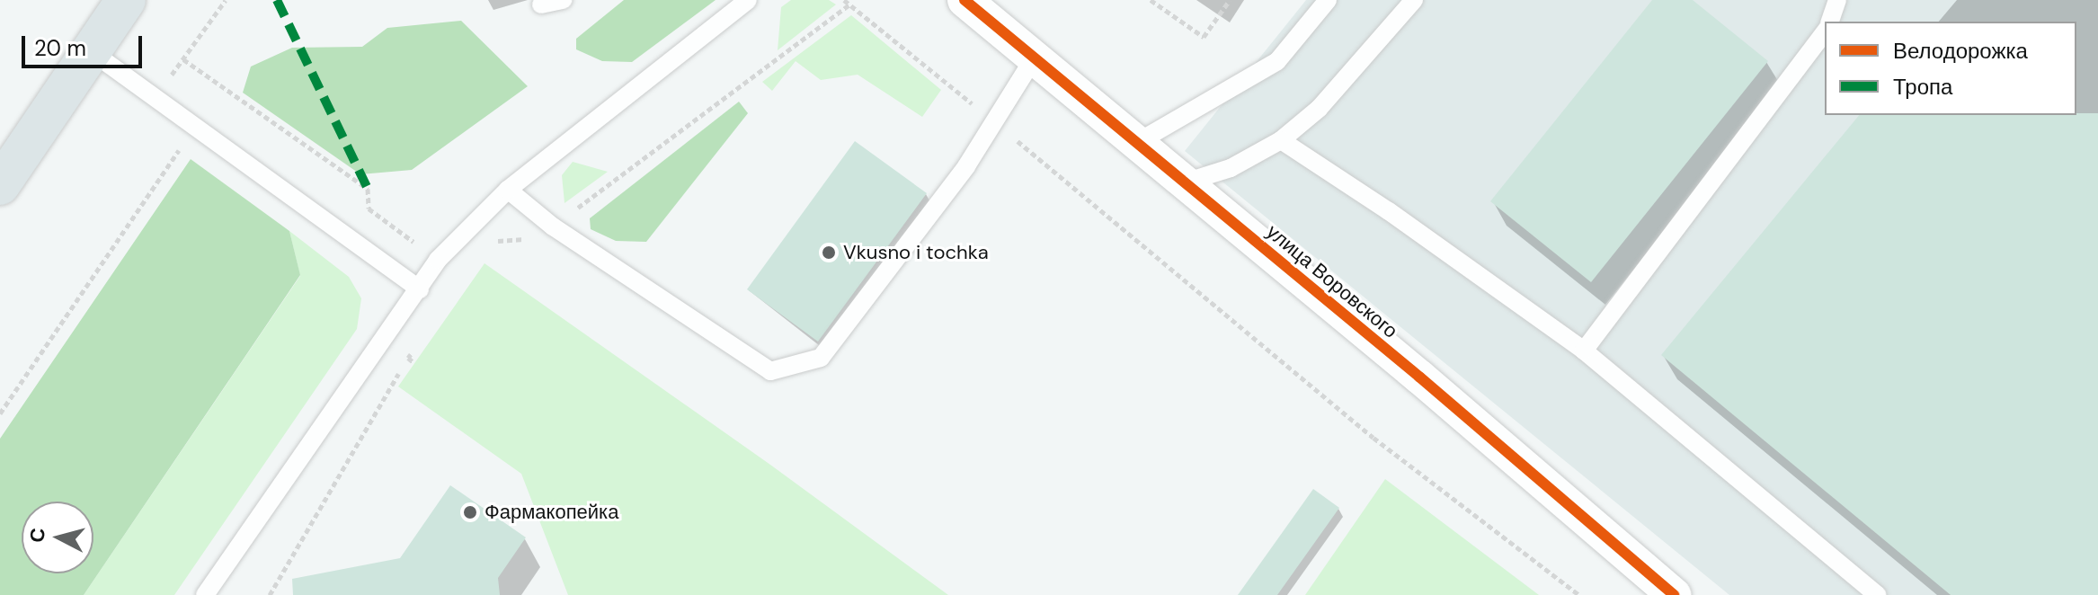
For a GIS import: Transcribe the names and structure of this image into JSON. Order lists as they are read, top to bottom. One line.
{"streets":{"street":["улица Воровского"]},"places":["Vkusno i tochka","Фармакопейка"],"legend":["Велодорожка","Тропа"],"scale_bar":"20 m","north":"left"}
